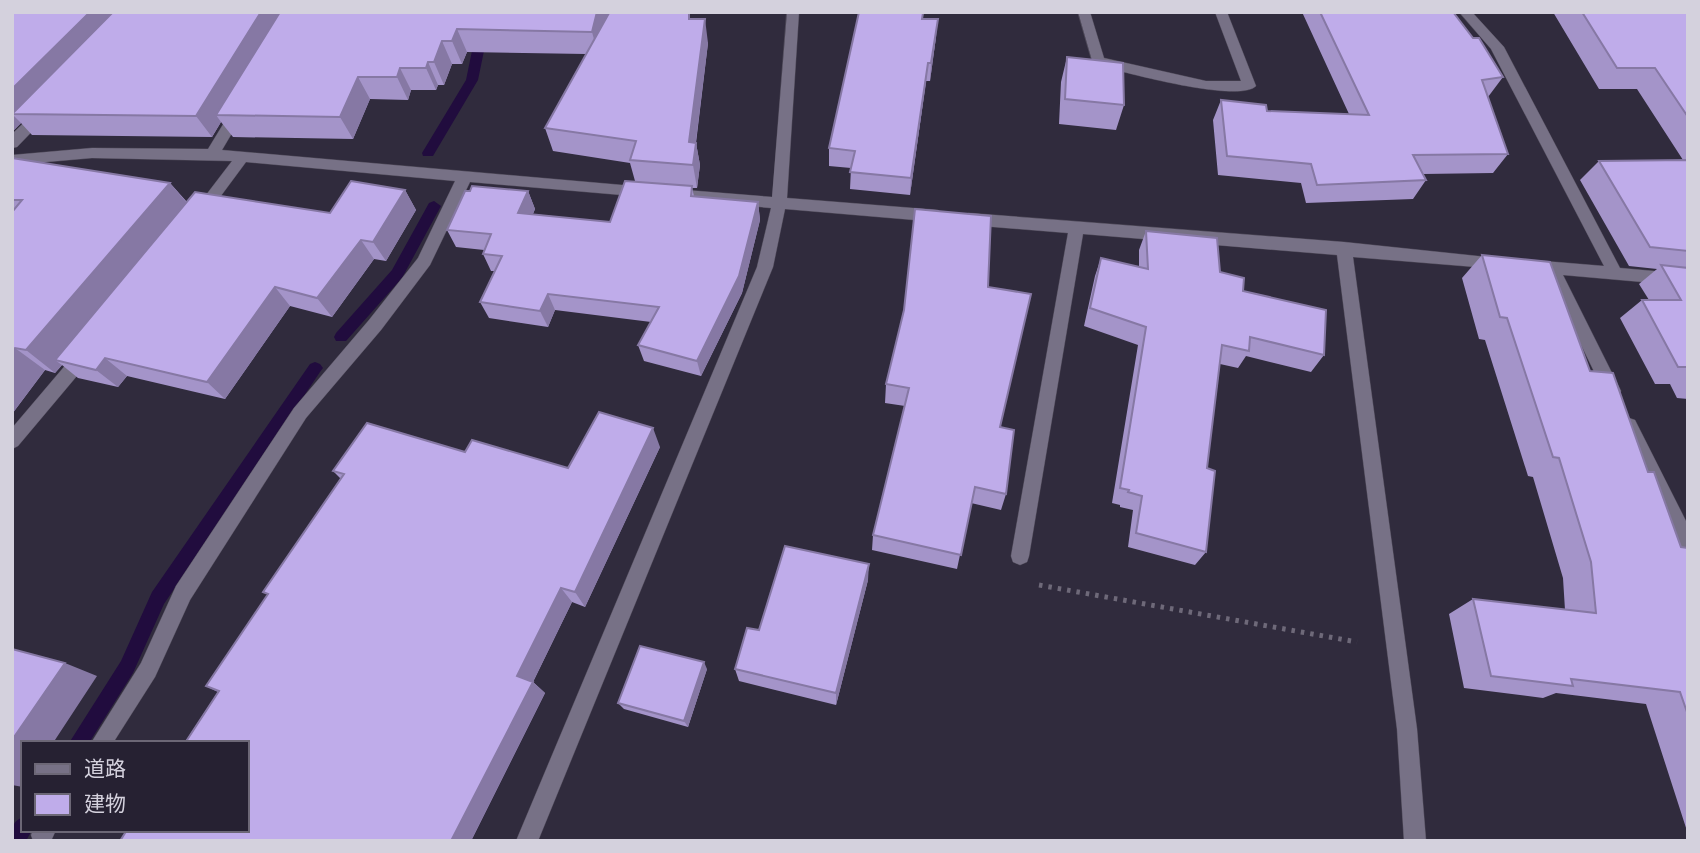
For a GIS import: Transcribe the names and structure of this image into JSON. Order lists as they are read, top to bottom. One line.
{"legend":["道路","建物"]}
